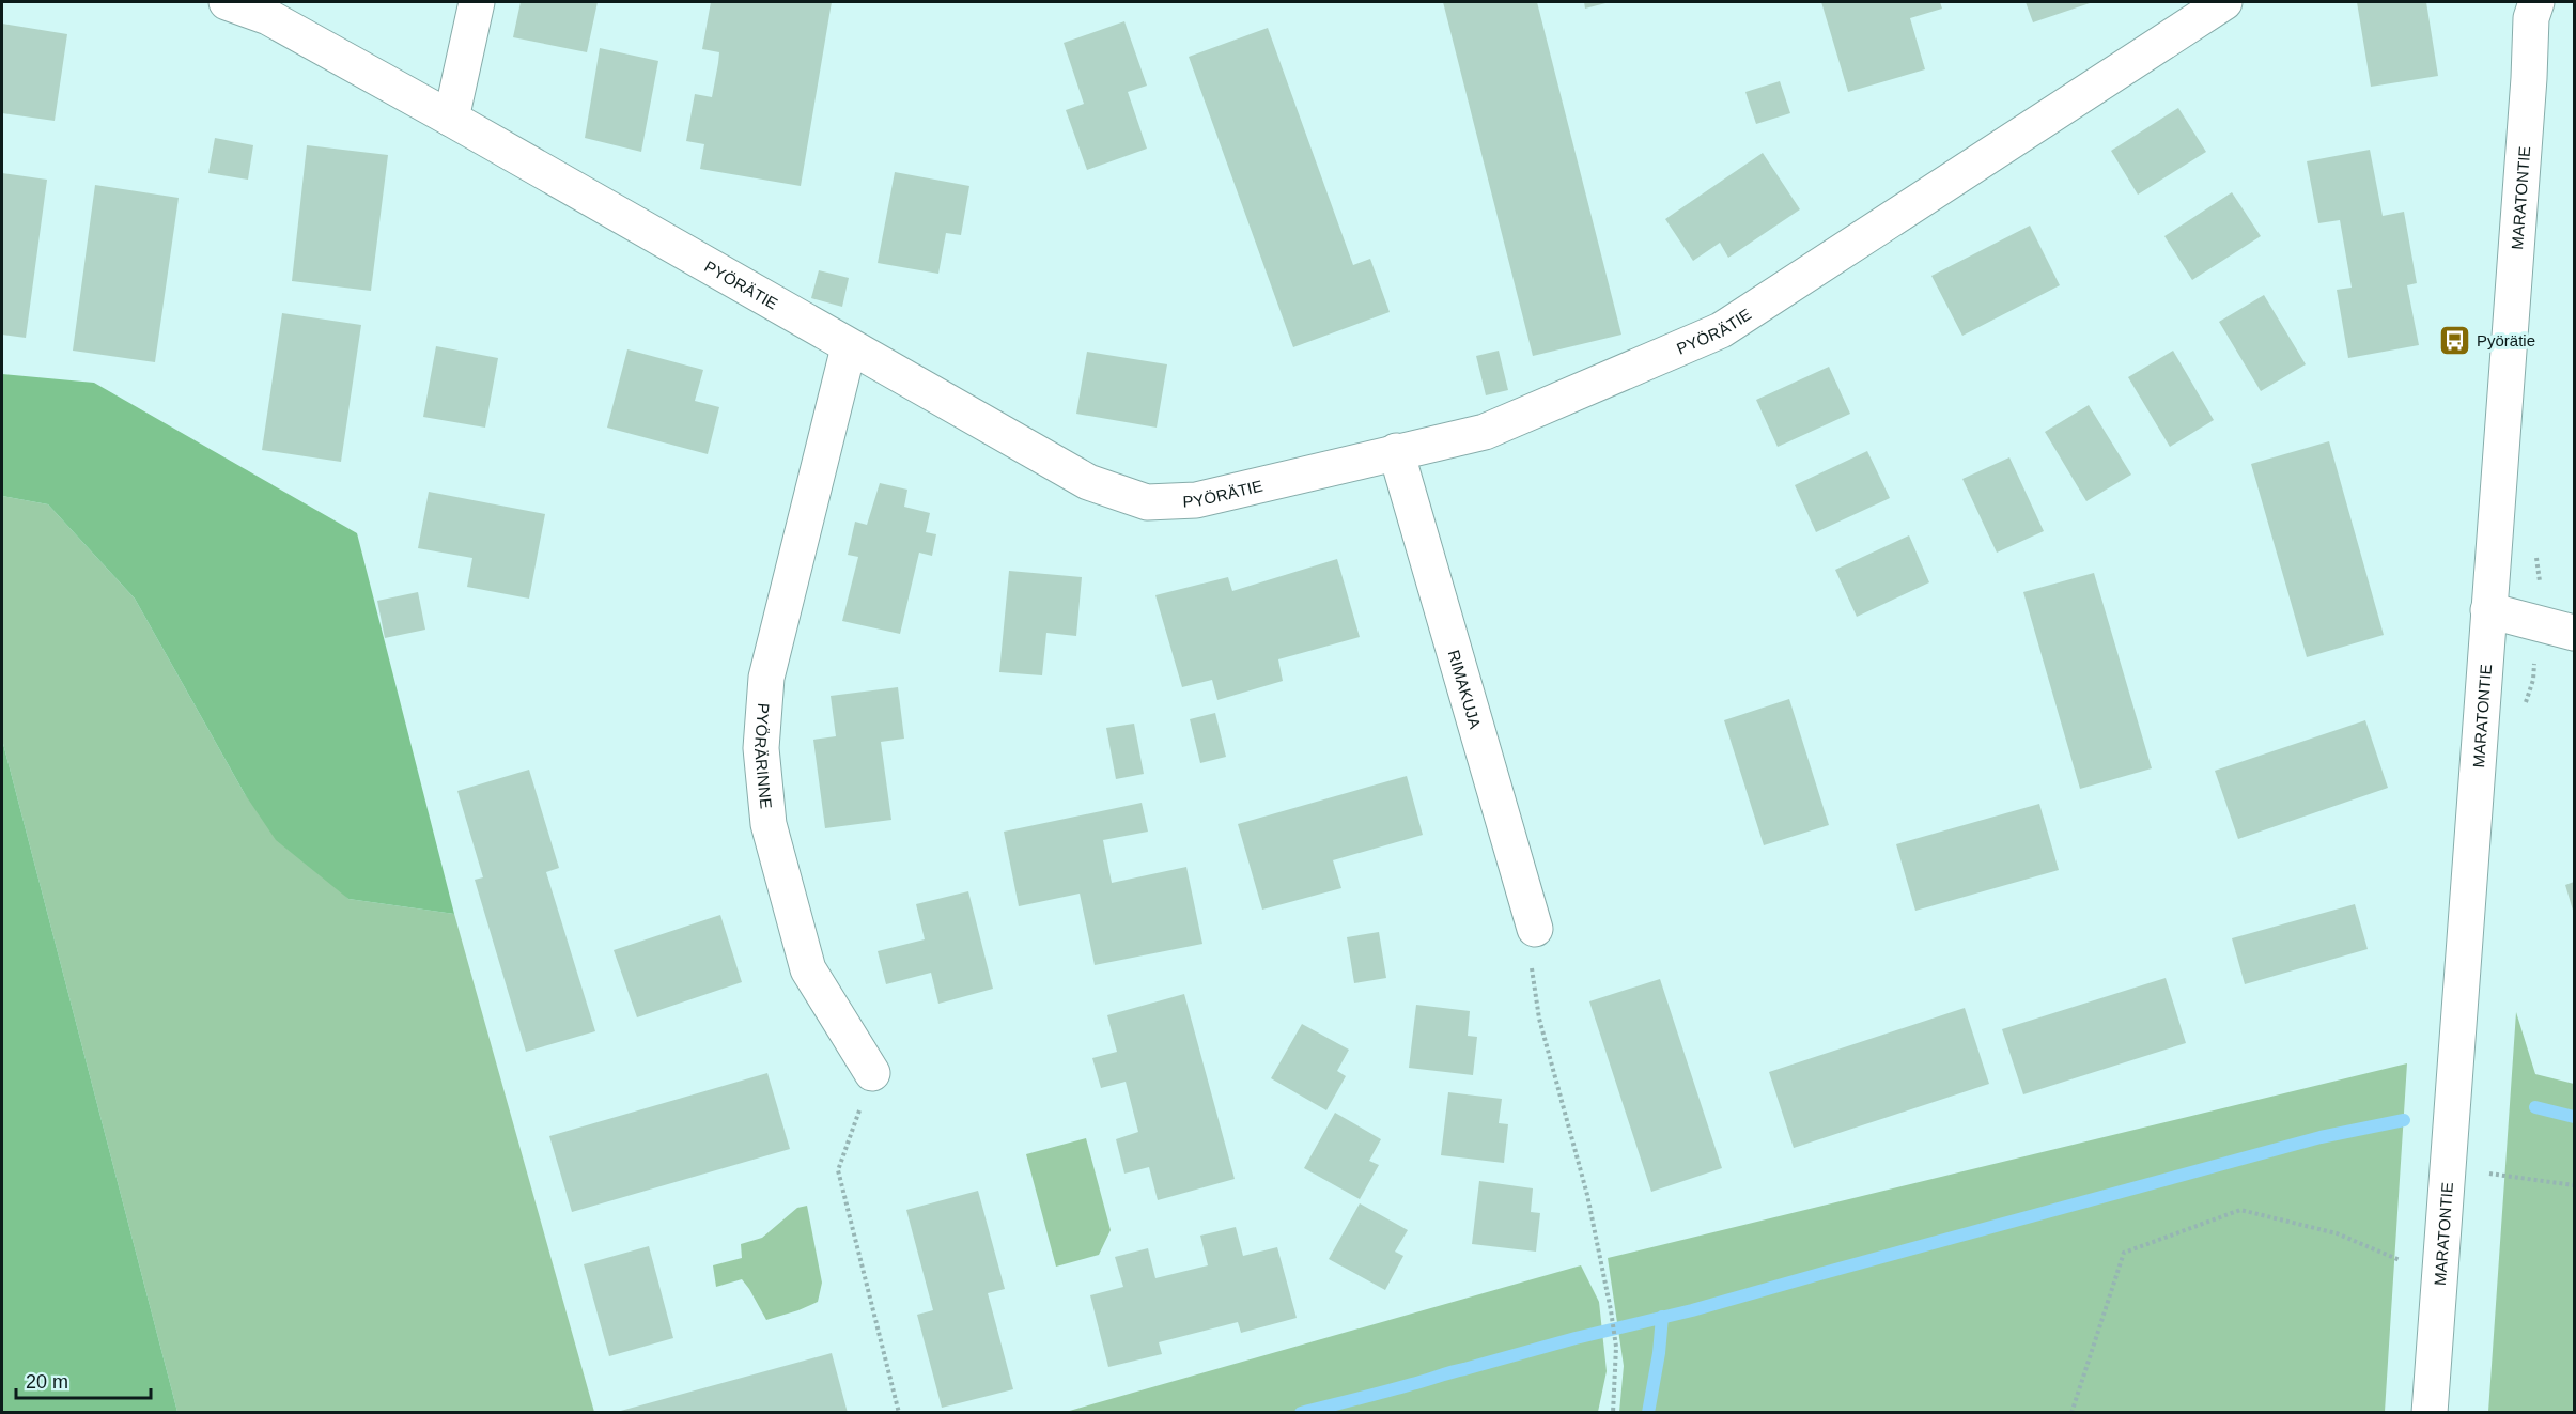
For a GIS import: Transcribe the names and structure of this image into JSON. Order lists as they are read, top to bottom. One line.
{"streets":{"street":["MARATONTIE","PYÖRÄTIE","RIMAKUJA","PYÖRÄRINNE"]},"crossings":[["PYÖRÄTIE","RIMAKUJA"],["PYÖRÄTIE","PYÖRÄRINNE"]],"places":{"bus stop":["Pyörätie"]},"scale_bar":"20 m"}
